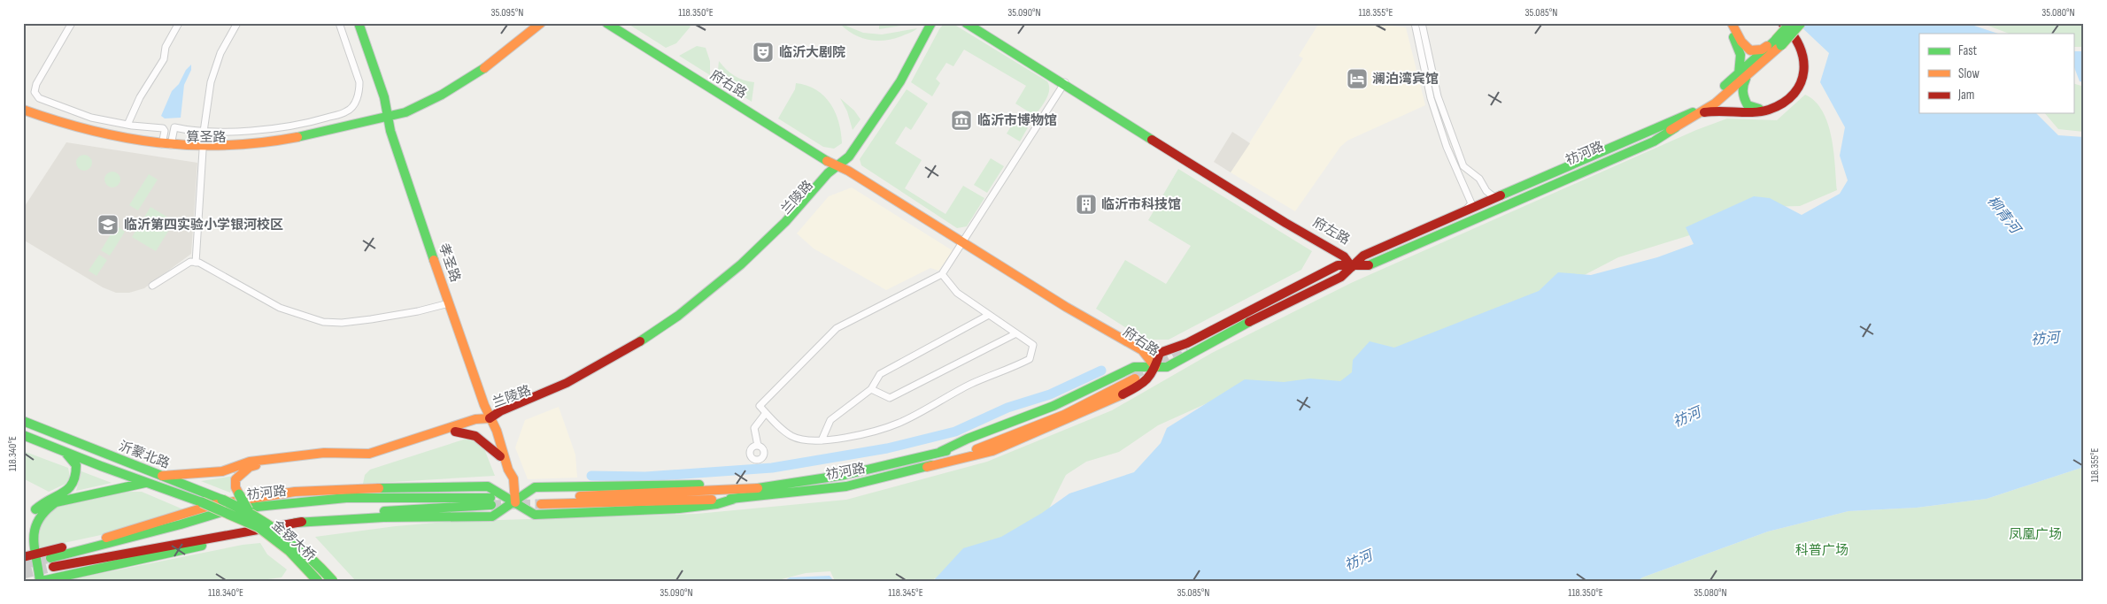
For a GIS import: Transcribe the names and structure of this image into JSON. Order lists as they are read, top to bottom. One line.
{"streets":{"main road":["府右路","算圣路","祊河路","兰陵路","府左路","孝圣路","沂蒙北路","金锣大桥"]},"crossings":[["府右路","兰陵路"],["算圣路","孝圣路"],["祊河路","孝圣路"],["兰陵路","孝圣路"],["沂蒙北路","金锣大桥"]],"water":["柳青河","祊河"],"parks":["凤凰广场","科普广场"],"places":{"theatre":["临沂大剧院"],"hotel":["澜泊湾宾馆"],"museum":["临沂市博物馆"],"building":["临沂市科技馆"],"school or university":["临沂第四实验小学银河校区"]},"legend":["Fast","Slow","Jam"],"coordinates":["35.095°N","118.350°E","35.090°N","118.355°E","35.085°N","35.080°N","118.340°E","118.345°E"]}
